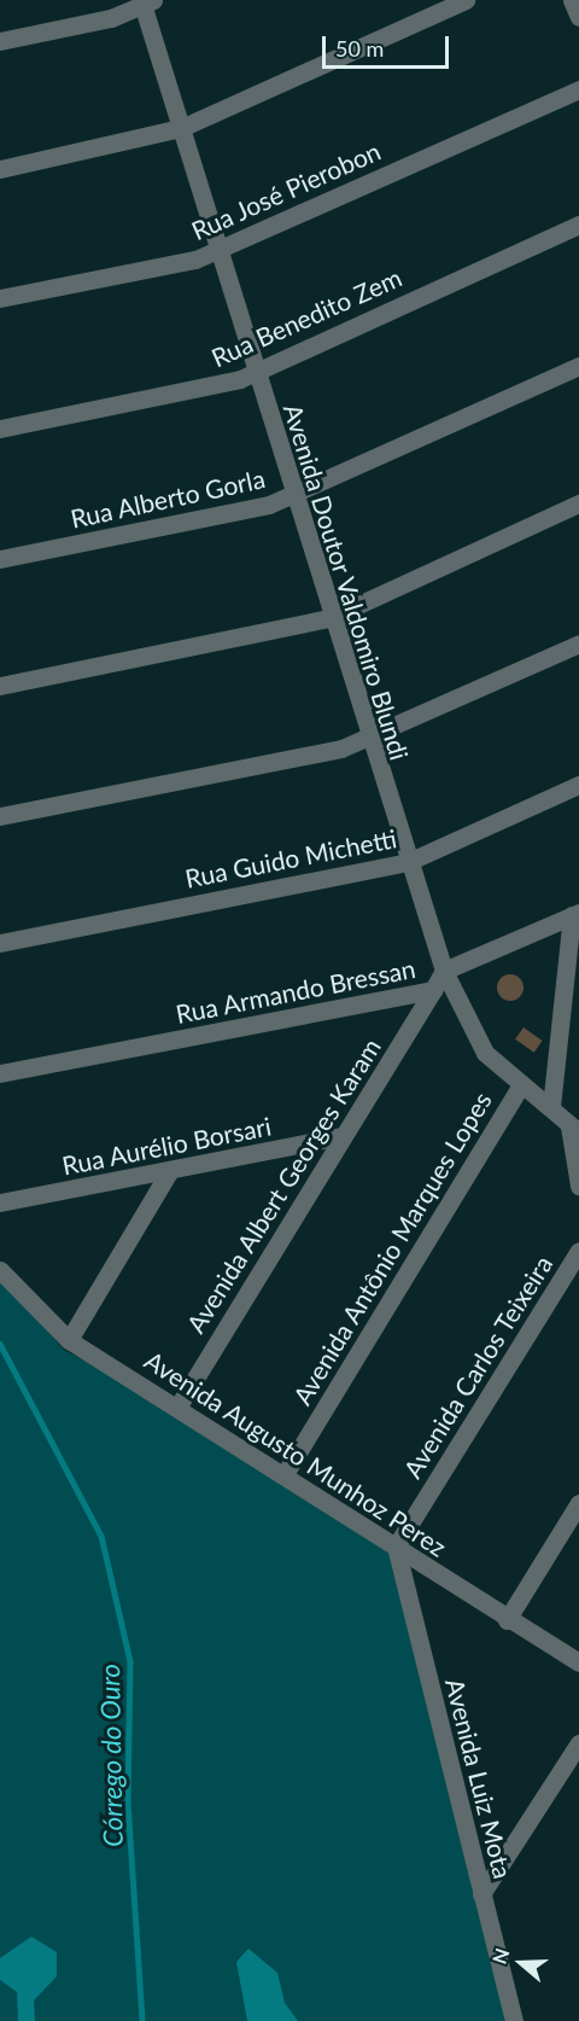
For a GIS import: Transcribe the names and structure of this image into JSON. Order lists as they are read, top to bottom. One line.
{"streets":{"street":["Rua José Pierobon","Rua Benedito Zem","Rua Alberto Gorla","Avenida Doutor Valdomiro Blundi","Rua Guido Michetti","Rua Armando Bressan","Rua Aurélio Borsari","Avenida Albert Georges Karam","Avenida Antônio Marques Lopes","Avenida Carlos Teixeira","Avenida Augusto Munhoz Perez","Avenida Luiz Mota"]},"crossings":[["Rua José Pierobon","Avenida Doutor Valdomiro Blundi"],["Rua Benedito Zem","Avenida Doutor Valdomiro Blundi"],["Rua Alberto Gorla","Avenida Doutor Valdomiro Blundi"],["Avenida Doutor Valdomiro Blundi","Rua Guido Michetti"],["Avenida Doutor Valdomiro Blundi","Rua Armando Bressan"],["Avenida Doutor Valdomiro Blundi","Avenida Antônio Marques Lopes"],["Rua Armando Bressan","Avenida Albert Georges Karam"],["Rua Aurélio Borsari","Avenida Albert Georges Karam"],["Avenida Albert Georges Karam","Avenida Augusto Munhoz Perez"],["Avenida Antônio Marques Lopes","Avenida Augusto Munhoz Perez"],["Avenida Carlos Teixeira","Avenida Augusto Munhoz Perez"],["Avenida Carlos Teixeira","Avenida Luiz Mota"],["Avenida Augusto Munhoz Perez","Avenida Luiz Mota"]],"water":["Córrego do Ouro"],"scale_bar":"50 m","north":"left"}
